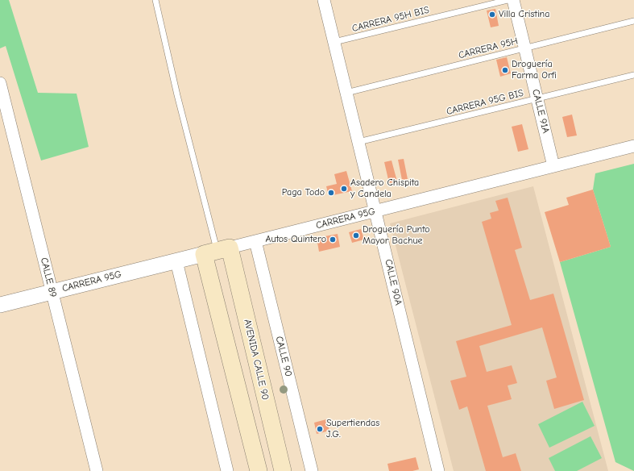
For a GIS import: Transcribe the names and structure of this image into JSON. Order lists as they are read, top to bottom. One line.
{"streets":{"main road":["AVENIDA CALLE 90"],"street":["CALLE 91A","CARRERA 95G","CALLE 89","CALLE 90A","CALLE 90"],"lane":["CARRERA 95H BIS","CARRERA 95H","CARRERA 95G BIS"]},"crossings":[["CARRERA 95H BIS","CALLE 90A"],["CARRERA 95H","CALLE 91A"],["CARRERA 95H","CALLE 90A"],["CARRERA 95G BIS","CALLE 91A"],["CARRERA 95G BIS","CALLE 90A"],["CALLE 91A","CARRERA 95G"],["CARRERA 95G","CALLE 89"],["CARRERA 95G","CALLE 90A"],["CARRERA 95G","CALLE 90"],["CARRERA 95G","AVENIDA CALLE 90"]],"places":["Villa Cristina","Droguería Farma Orfi","Asadero Chispita y Candela","Paga Todo","Droguería Punto Mayor Bachue","Autos Quintero","Supertiendas J.G."]}
